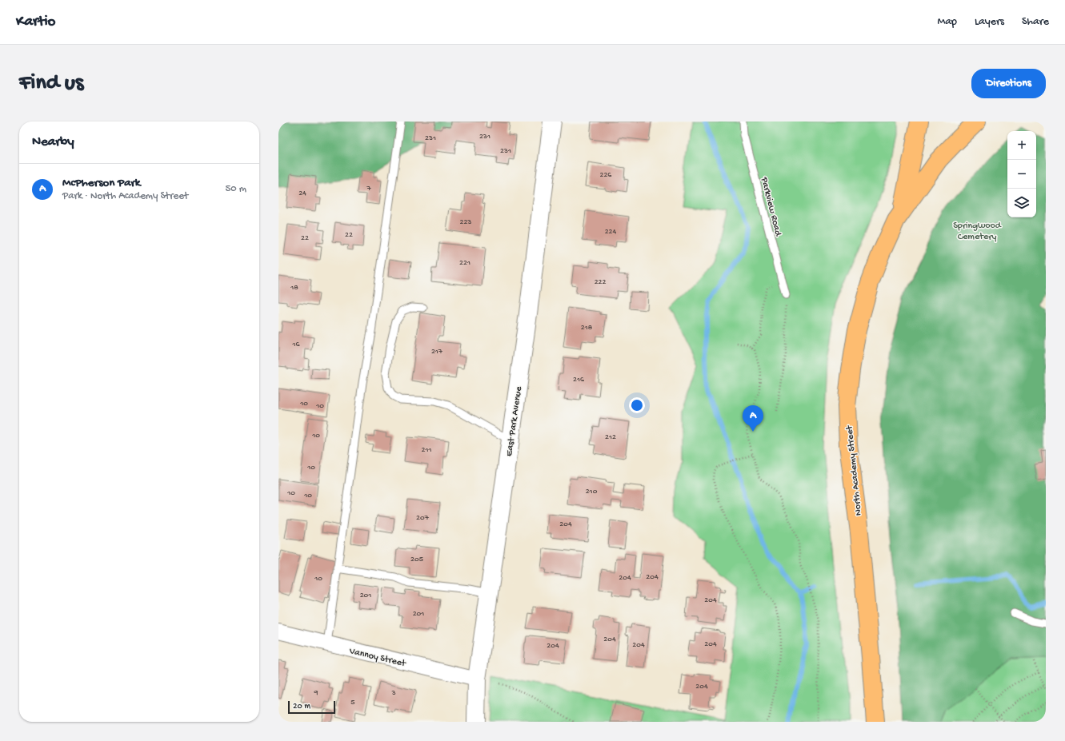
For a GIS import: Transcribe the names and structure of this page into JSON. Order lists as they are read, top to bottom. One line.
{"streets":{"highway":["North Academy Street"],"street":["East Park Avenue","Vannoy Street"],"lane":["Parkview Road"]},"crossings":[["East Park Avenue","Vannoy Street"]],"parks":["Springwood Cemetery"],"house_numbers":["231","231","231","226","7","24","223","224","22","22","221","222","18","218","16","217","216","10","10","10","212","211","10","210","10","10","207","204","205","204","204","10","201","204","201","204","204","204","204","204","9","3","5"],"scale_bar":"20 m","page":{"header":"Kartio","nav":["Map","Layers","Share"],"buttons":"Directions","title":"Find us","heading":"Nearby","map_buttons":["+","−"],"list":[{"mark":"A","name":"McPherson Park","note":"Park · North Academy Street","value":"50 m"}],"pins":"A","scale":"20 m"}}
